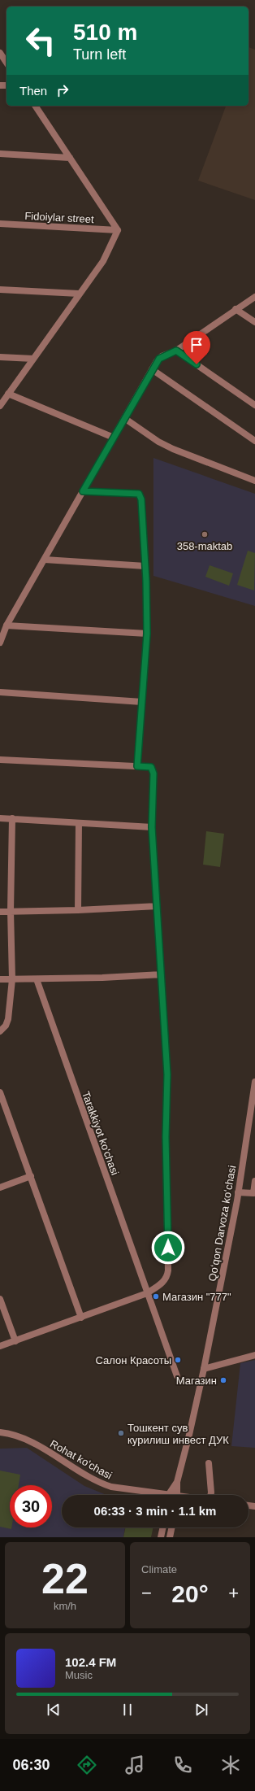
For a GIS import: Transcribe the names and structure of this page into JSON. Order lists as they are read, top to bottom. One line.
{"streets":{"street":["Fidoiylar street","Tarakkiyot ko'chasi","Qoʻqon Darvoza koʻchasi","Rohat ko'chasi"]},"places":["358-maktab","Магазин \"777\"","Салон Красоты","Магазин","Тошкент сув курилиш инвест ДУК"],"page":{"turn":["510 m","Turn left"],"then":"Then","limit":"30","trip":"06:33 · 3 min · 1.1 km","tile":[["22","km/h"],"Climate"],"heat":["−","20°","+"],"song":["102.4 FM","Music"],"tabs":"06:30"}}
